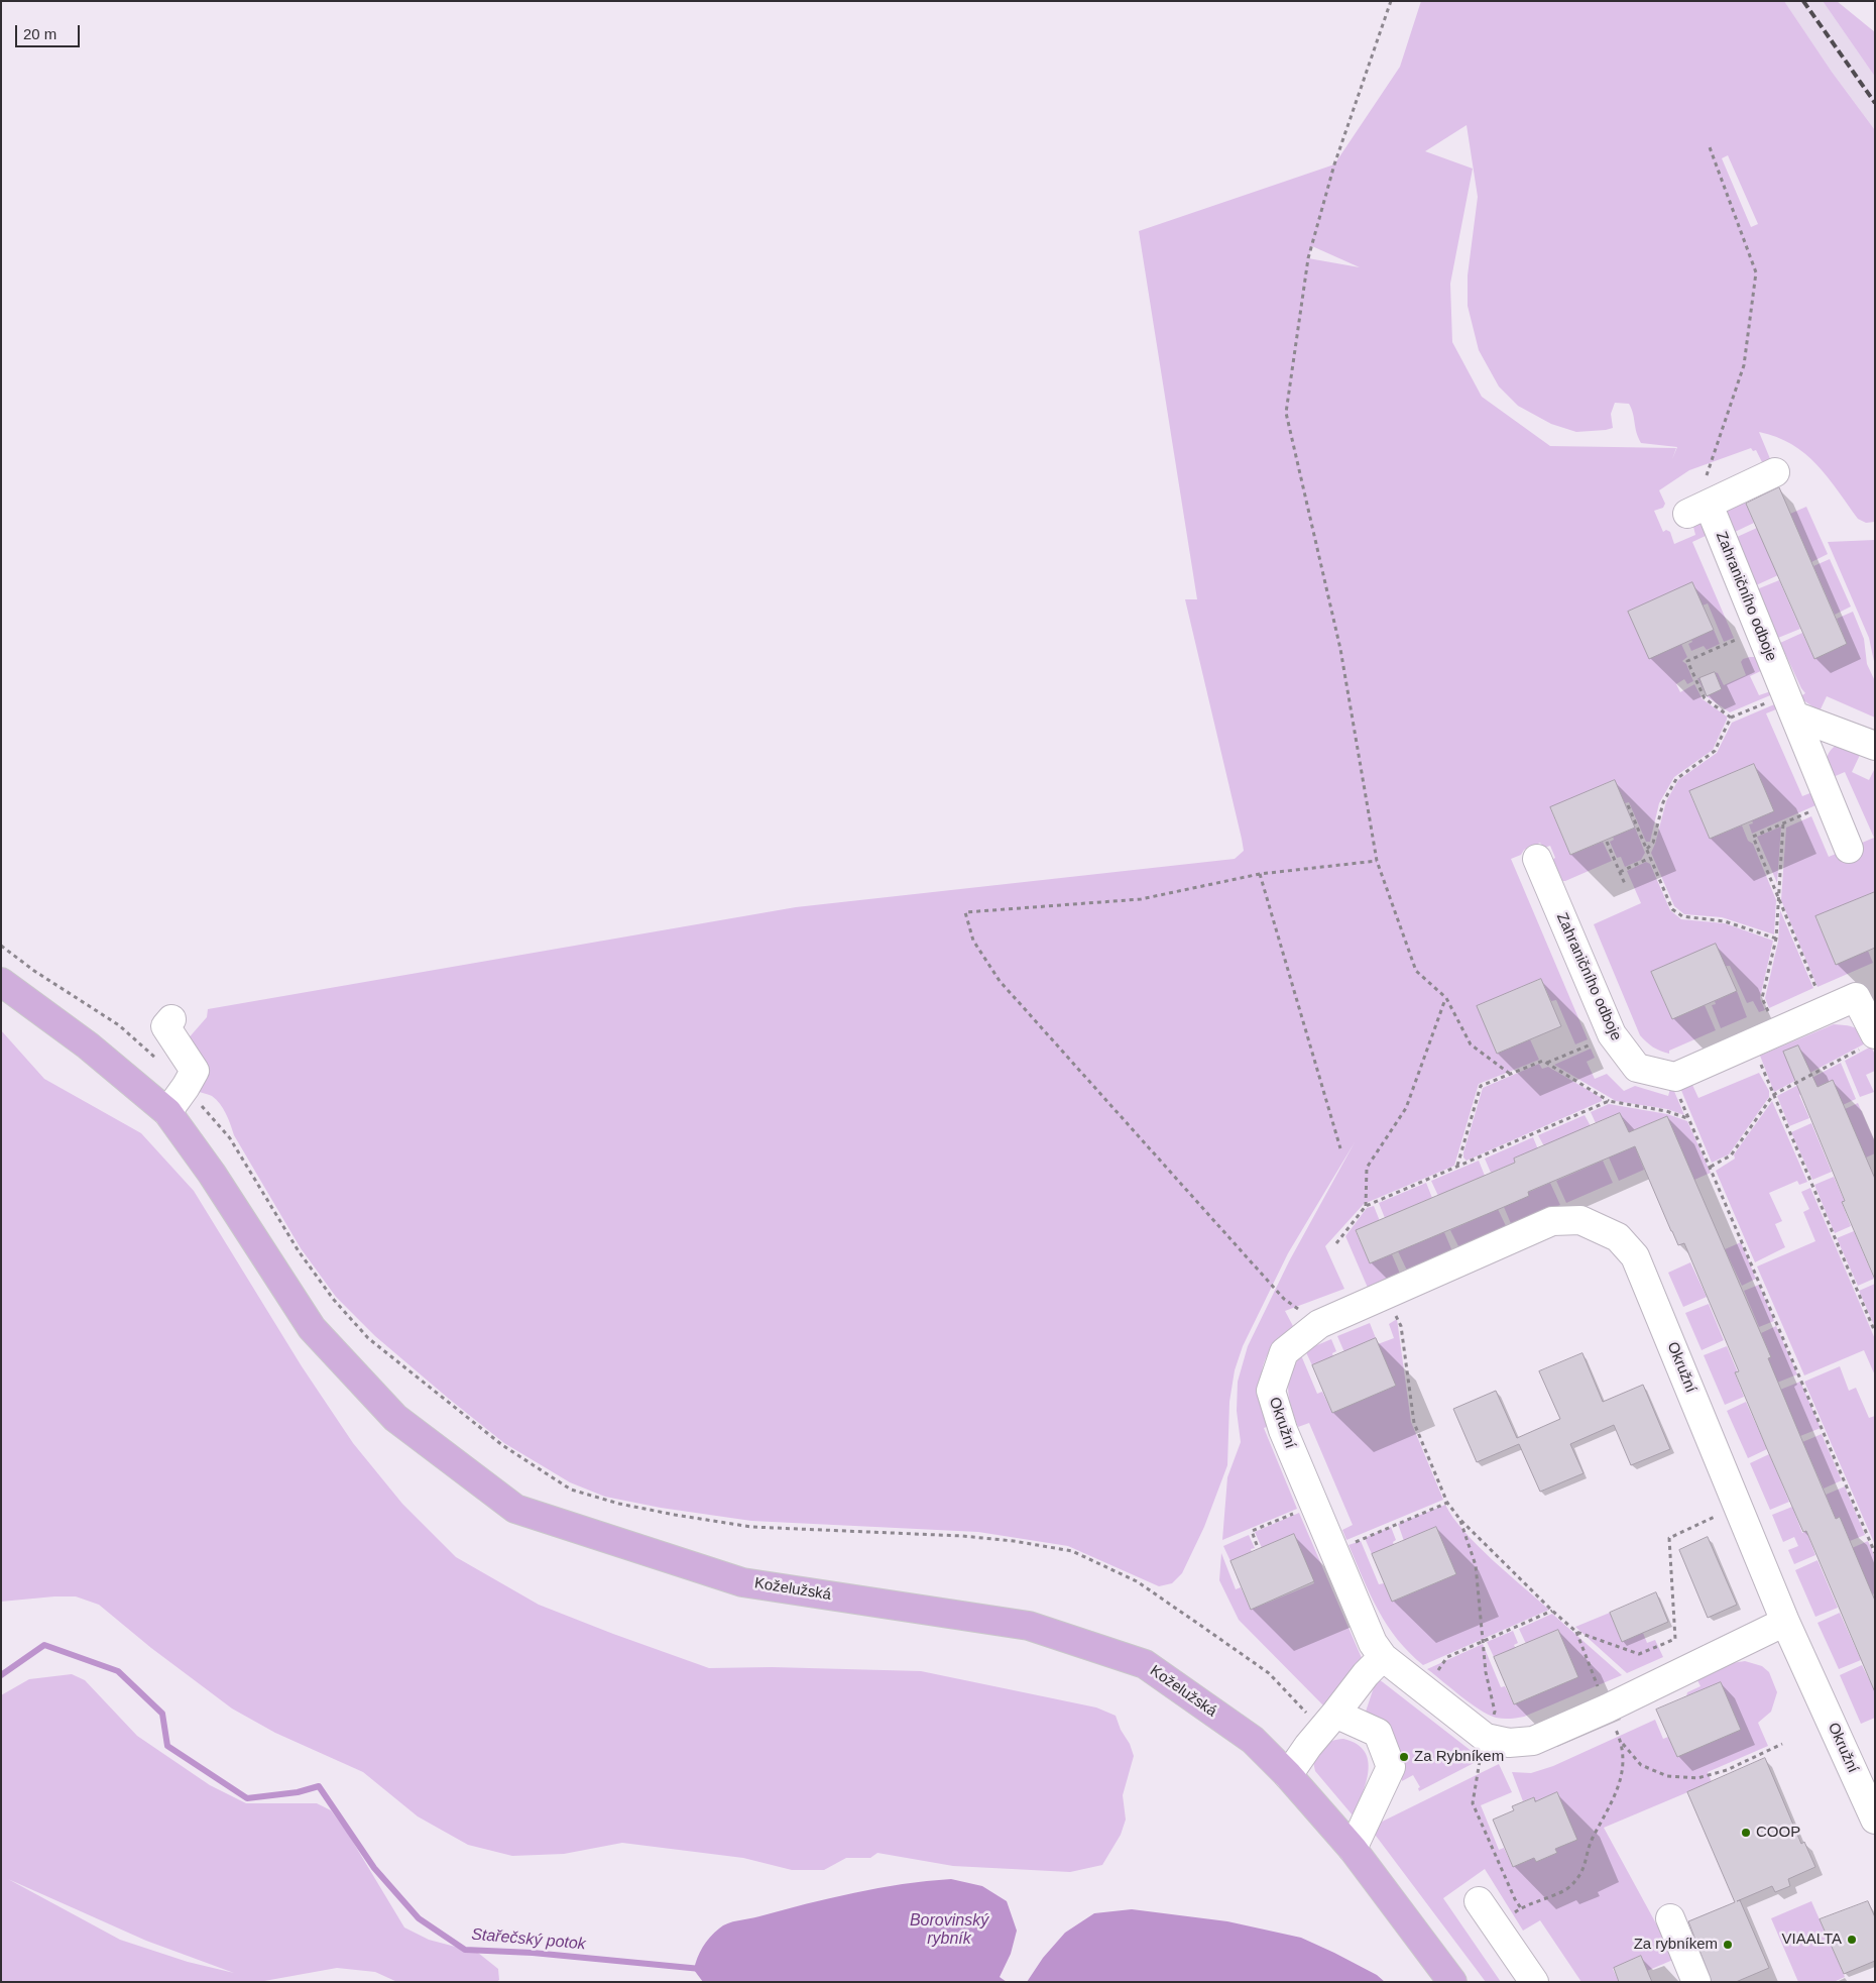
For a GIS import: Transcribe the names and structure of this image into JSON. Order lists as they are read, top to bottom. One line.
{"streets":{"main road":["Koželužská"],"street":["Zahraničního odboje","Okružní"]},"water":["Borovinský rybník","Stařečský potok"],"places":["Za Rybníkem","COOP","VIAALTA","Za rybníkem"],"scale_bar":"20 m"}
